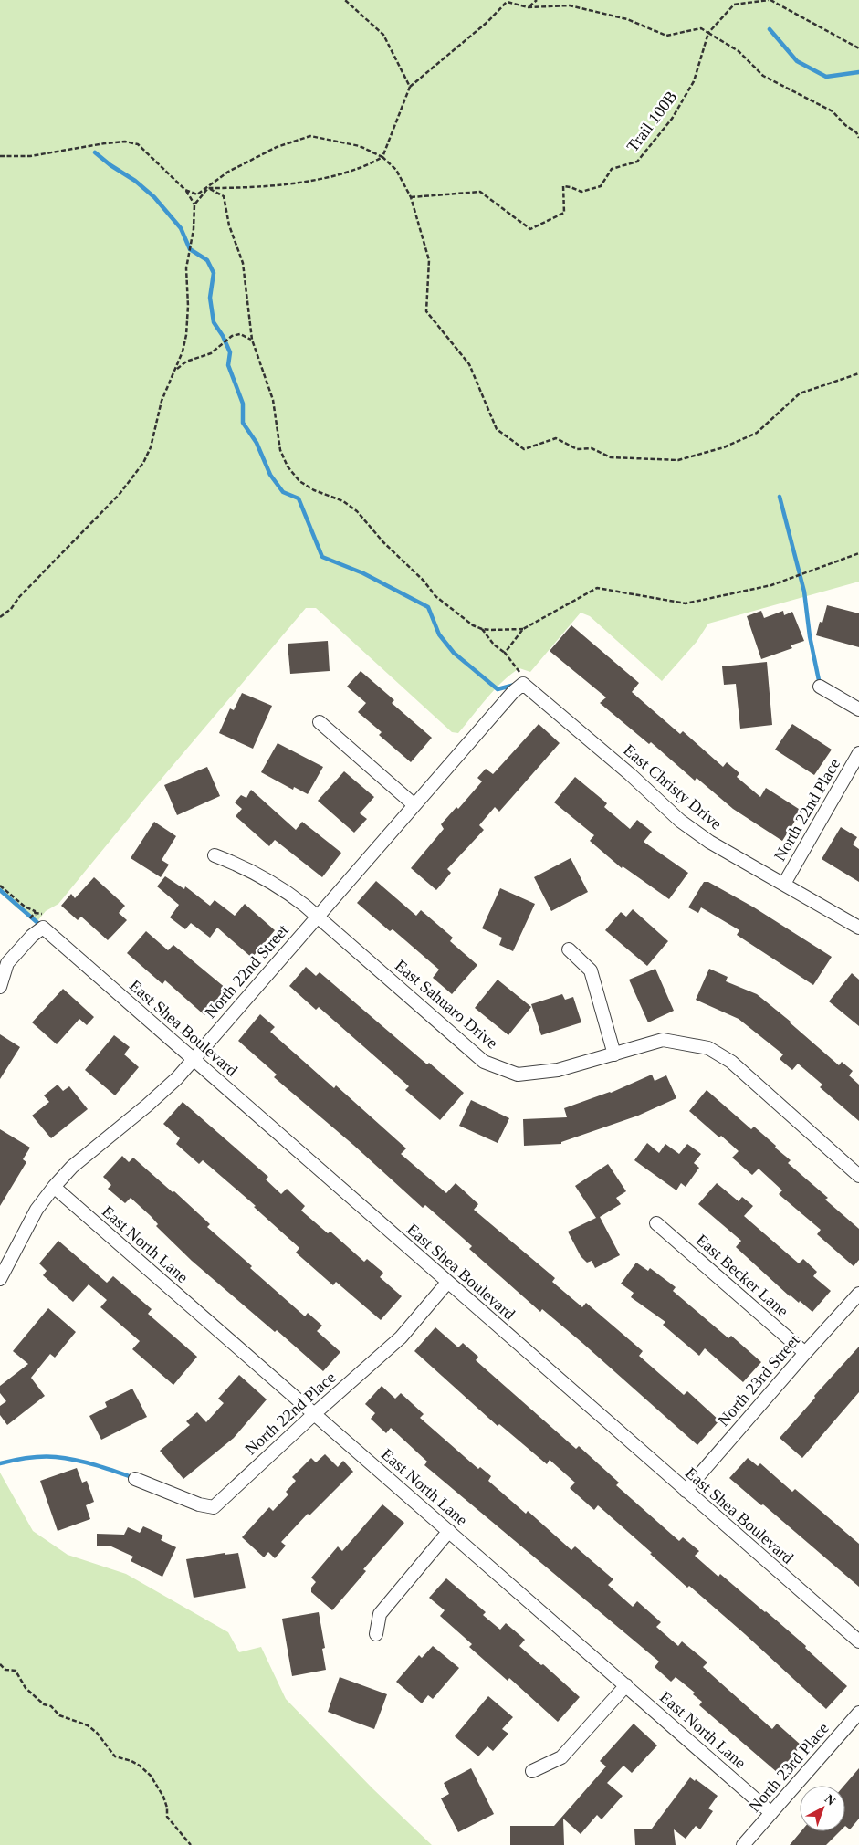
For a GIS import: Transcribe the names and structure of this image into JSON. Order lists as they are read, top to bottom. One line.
{"streets":{"street":["East Christy Drive","North 22nd Place","North 22nd Street","East Sahuaro Drive","East Shea Boulevard","East North Lane","East Becker Lane","North 23rd Street","North 23rd Place"],"path":["Trail 100B"]},"crossings":[["East Christy Drive","North 22nd Place"],["East Christy Drive","North 22nd Street"],["North 22nd Place","East Shea Boulevard"],["North 22nd Place","East North Lane"],["North 22nd Street","East Sahuaro Drive"],["North 22nd Street","East Shea Boulevard"],["North 22nd Street","East North Lane"],["East Shea Boulevard","North 23rd Street"],["East North Lane","North 23rd Place"],["East Becker Lane","North 23rd Street"]],"north":"top right"}
